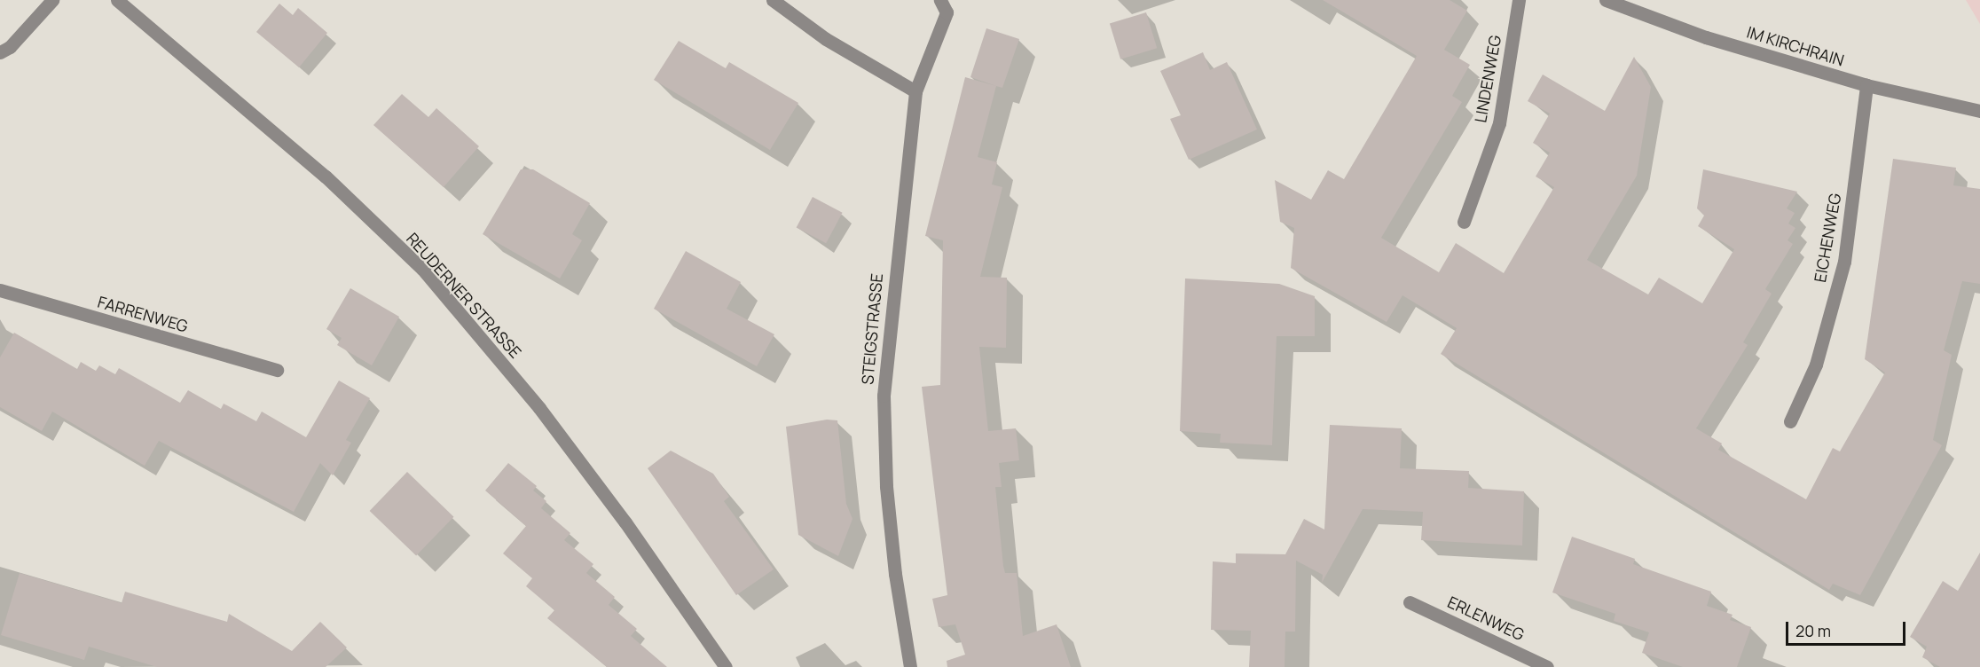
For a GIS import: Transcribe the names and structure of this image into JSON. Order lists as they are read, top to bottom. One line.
{"streets":{"street":["IM KIRCHRAIN","LINDENWEG","EICHENWEG","REUDERNER STRASSE","FARRENWEG","STEIGSTRASSE","ERLENWEG"]},"crossings":[["IM KIRCHRAIN","EICHENWEG"]],"scale_bar":"20 m"}
